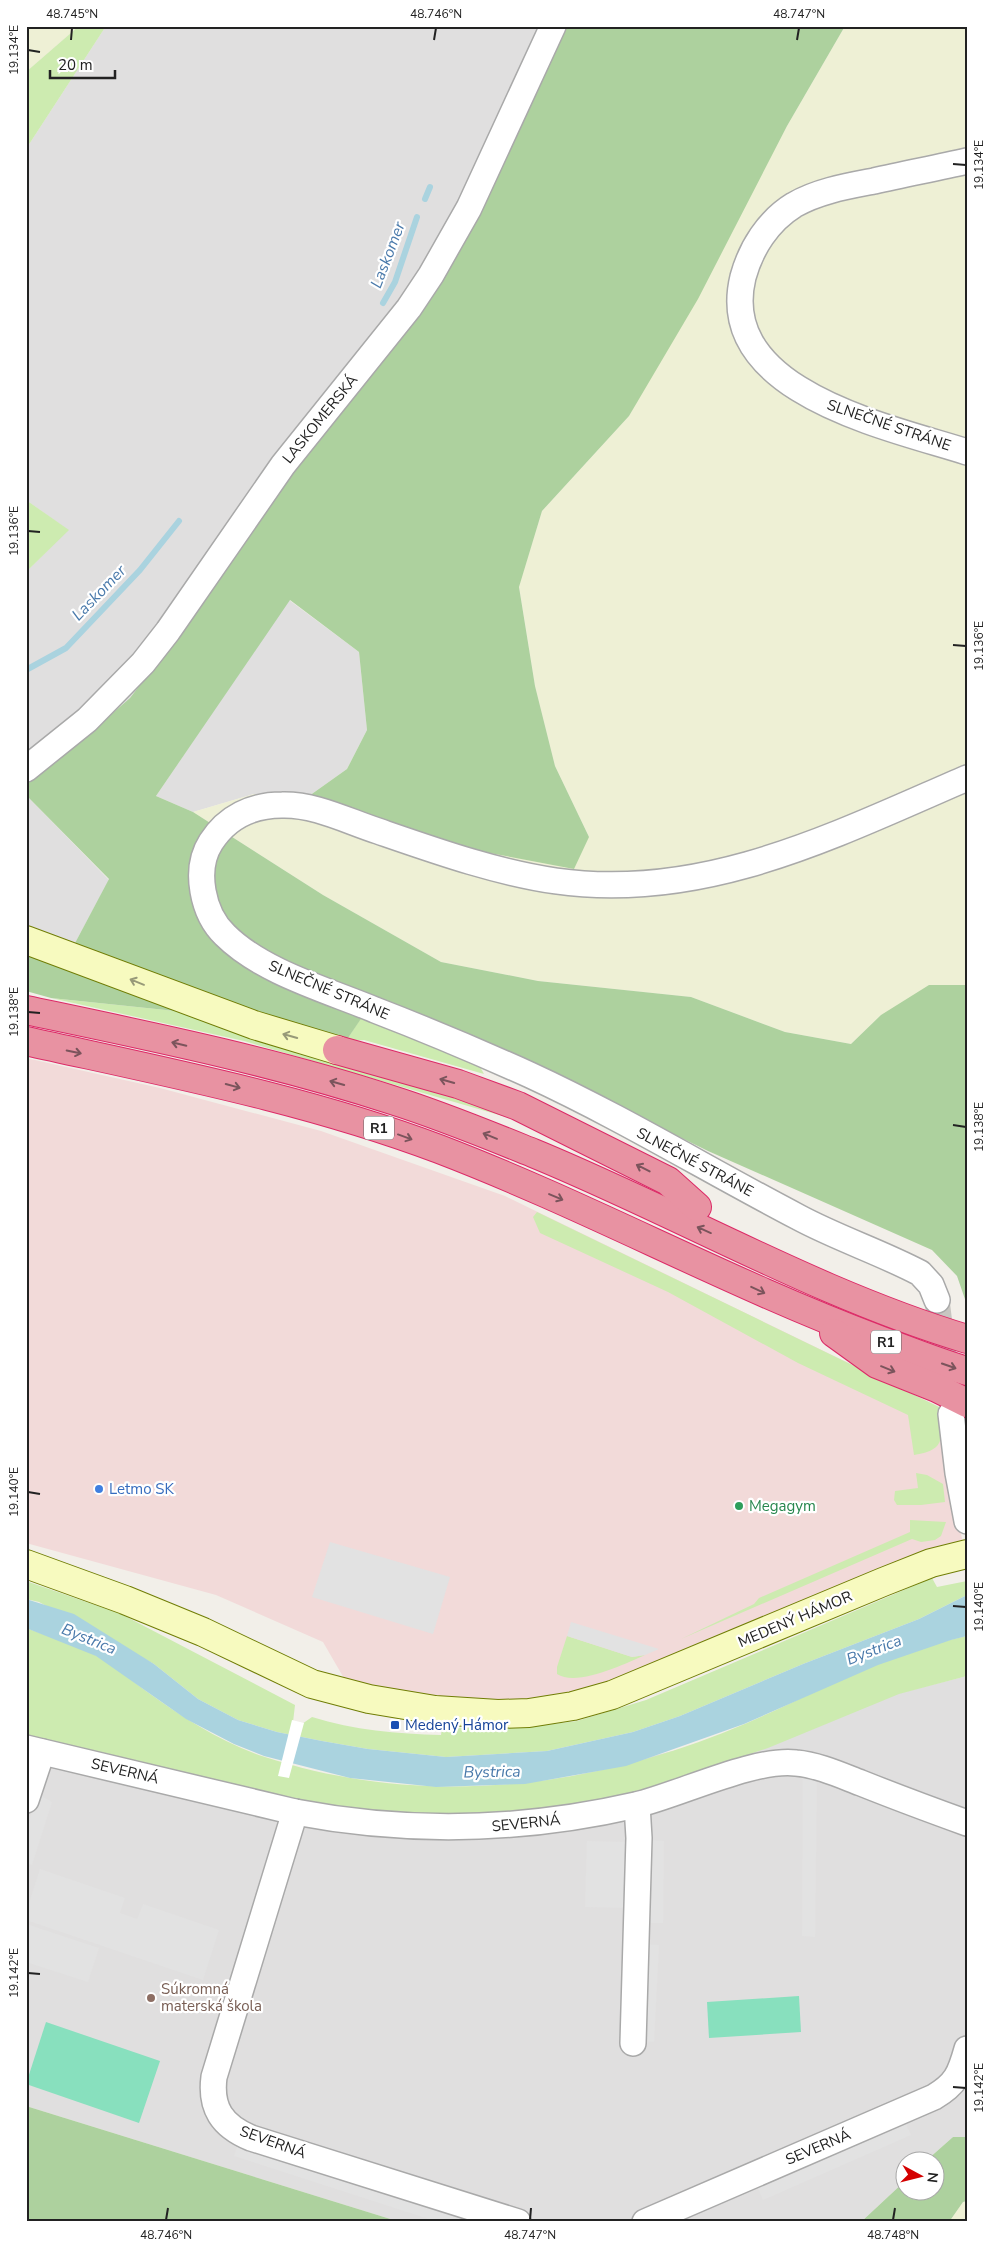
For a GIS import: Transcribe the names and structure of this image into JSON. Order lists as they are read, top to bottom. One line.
{"streets":{"highway":["R1"],"street":["LASKOMERSKÁ","SLNEČNÉ STRÁNE","MEDENÝ HÁMOR","SEVERNÁ"]},"water":["Laskomer","Bystrica"],"places":{"other":["Letmo SK","Megagym","Súkromná materská škola"],"transit":["Medený Hámor"]},"scale_bar":"20 m","north":"right","coordinates":["48.745°N","48.746°N","48.747°N","19.134°E","19.136°E","19.138°E","19.140°E","19.142°E","48.748°N"]}
